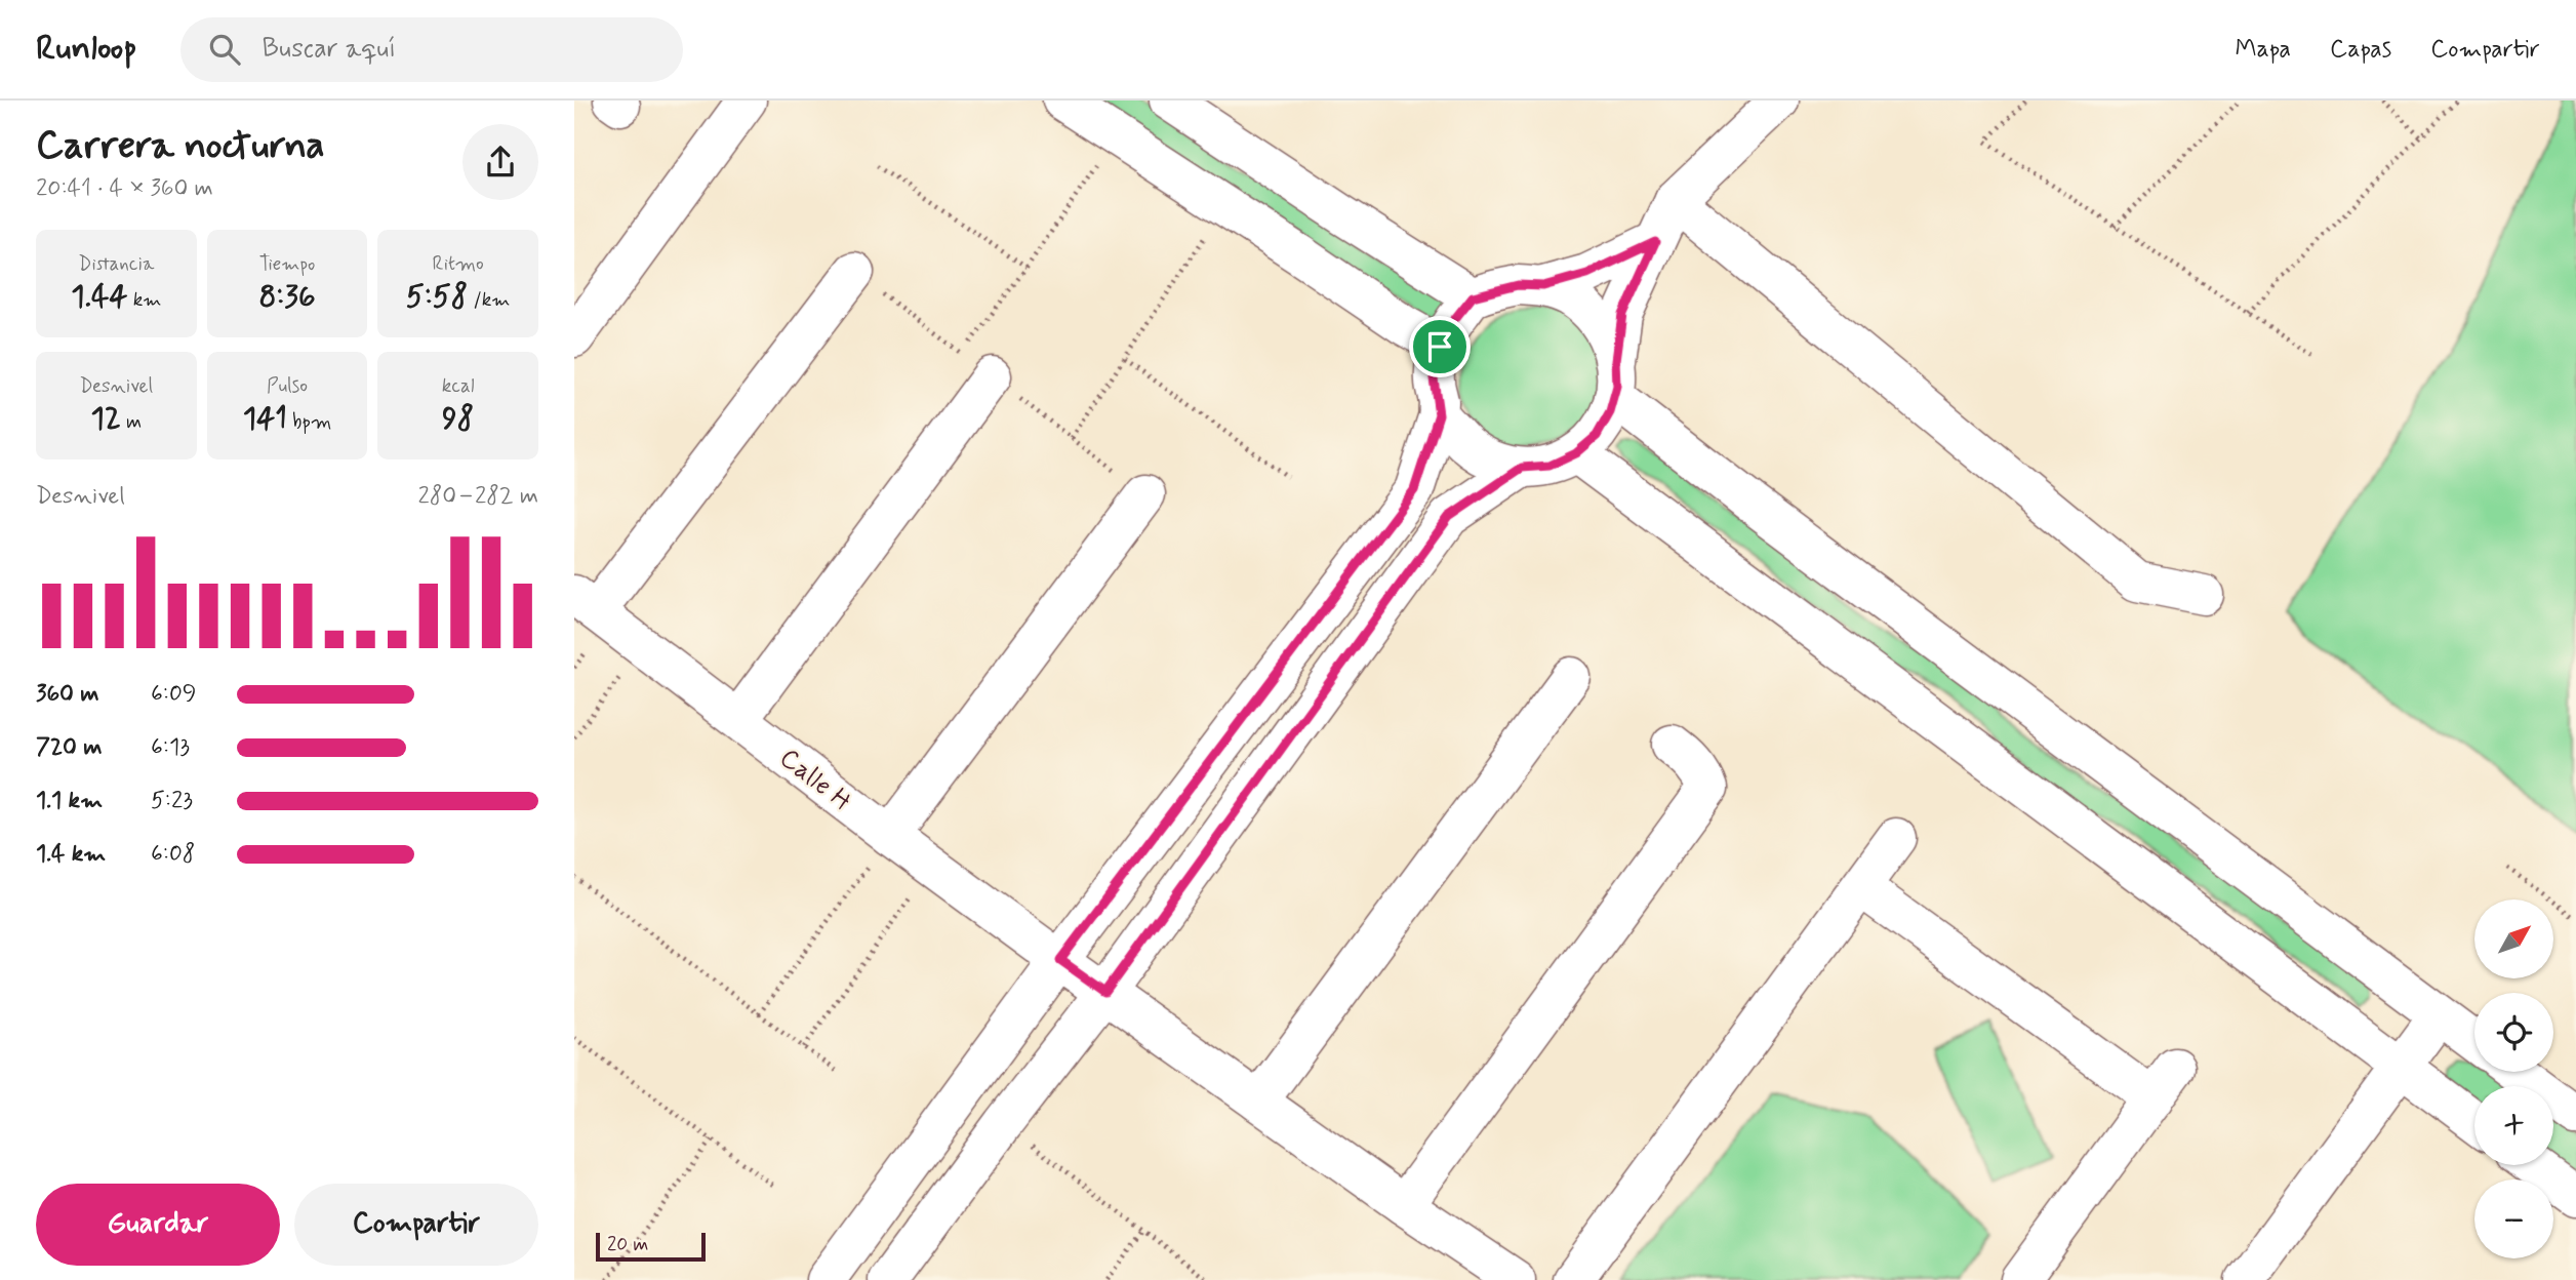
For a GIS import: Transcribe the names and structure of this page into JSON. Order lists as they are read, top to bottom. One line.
{"streets":{"street":["Calle H"]},"scale_bar":"20 m","north":"top right","page":{"header":"Runloop","search":"Buscar aquí","nav":["Mapa","Capas","Compartir"],"heading":["Carrera nocturna","20:41 · 4 × 360 m"],"stats":[["Distancia","1.44 km"],["Tiempo","8:36"],["Ritmo","5:58 /km"],["Desnivel","12 m"],["Pulso","141 bpm"],["kcal","98"]],"chart":["Desnivel","280–282 m"],"list":[{"name":"360 m","note":"6:09"},{"name":"720 m","note":"6:13"},{"name":"1.1 km","note":"5:23"},{"name":"1.4 km","note":"6:08"}],"map_buttons":["+","−"],"buttons":["Guardar","Compartir"],"scale":"20 m"}}
